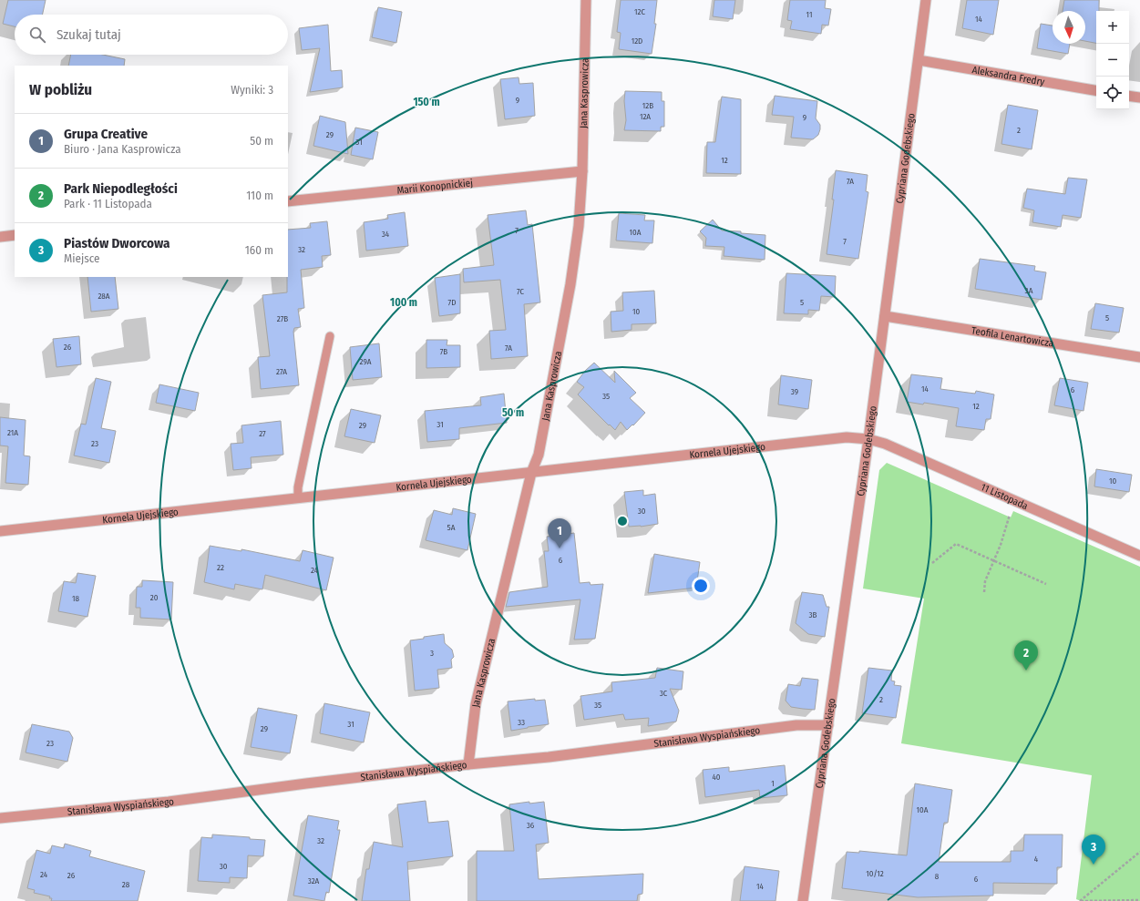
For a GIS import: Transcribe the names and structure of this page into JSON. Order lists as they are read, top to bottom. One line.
{"streets":{"street":["Aleksandra Fredry","Jana Kasprowicza","Cypriana Godebskiego","Marii Konopnickiej","Teofila Lenartowicza","Kornela Ujejskiego","11 Listopada","Stanisława Wyspiańskiego"]},"crossings":[["Aleksandra Fredry","Cypriana Godebskiego"],["Jana Kasprowicza","Marii Konopnickiej"],["Jana Kasprowicza","Kornela Ujejskiego"],["Jana Kasprowicza","Stanisława Wyspiańskiego"],["Cypriana Godebskiego","Teofila Lenartowicza"],["Cypriana Godebskiego","Kornela Ujejskiego"],["Cypriana Godebskiego","11 Listopada"],["Cypriana Godebskiego","Stanisława Wyspiańskiego"],["Kornela Ujejskiego","11 Listopada"]],"house_numbers":["12C","11","14","12D","9","12B","12A","9","2","29","31","12","7A","7","10A","34","7","32","3A","7C","28A","7D","5","10","5","27B","26","7A","7B","29A","27A","14","6","39","35","12","31","29","21A","27","23","10","30","5A","6","22","24","20","18","3B","3","3C","2","35","33","31","29","23","40","1","10A","36","32","4","30","10/12","24","26","8","6","32A","28","14"],"north":"bottom","page":{"map_buttons":["+","−"],"search":"Szukaj tutaj","heading":["W pobliżu","Wyniki: 3"],"list":[{"mark":"1","name":"Grupa Creative","note":"Biuro · Jana Kasprowicza","value":"50 m"},{"mark":"2","name":"Park Niepodległości","note":"Park · 11 Listopada","value":"110 m"},{"mark":"3","name":"Piastów Dworcowa","note":"Miejsce","value":"160 m"}],"pins":["1","2","3"]},"rings":["150 m","100 m","50 m"]}
